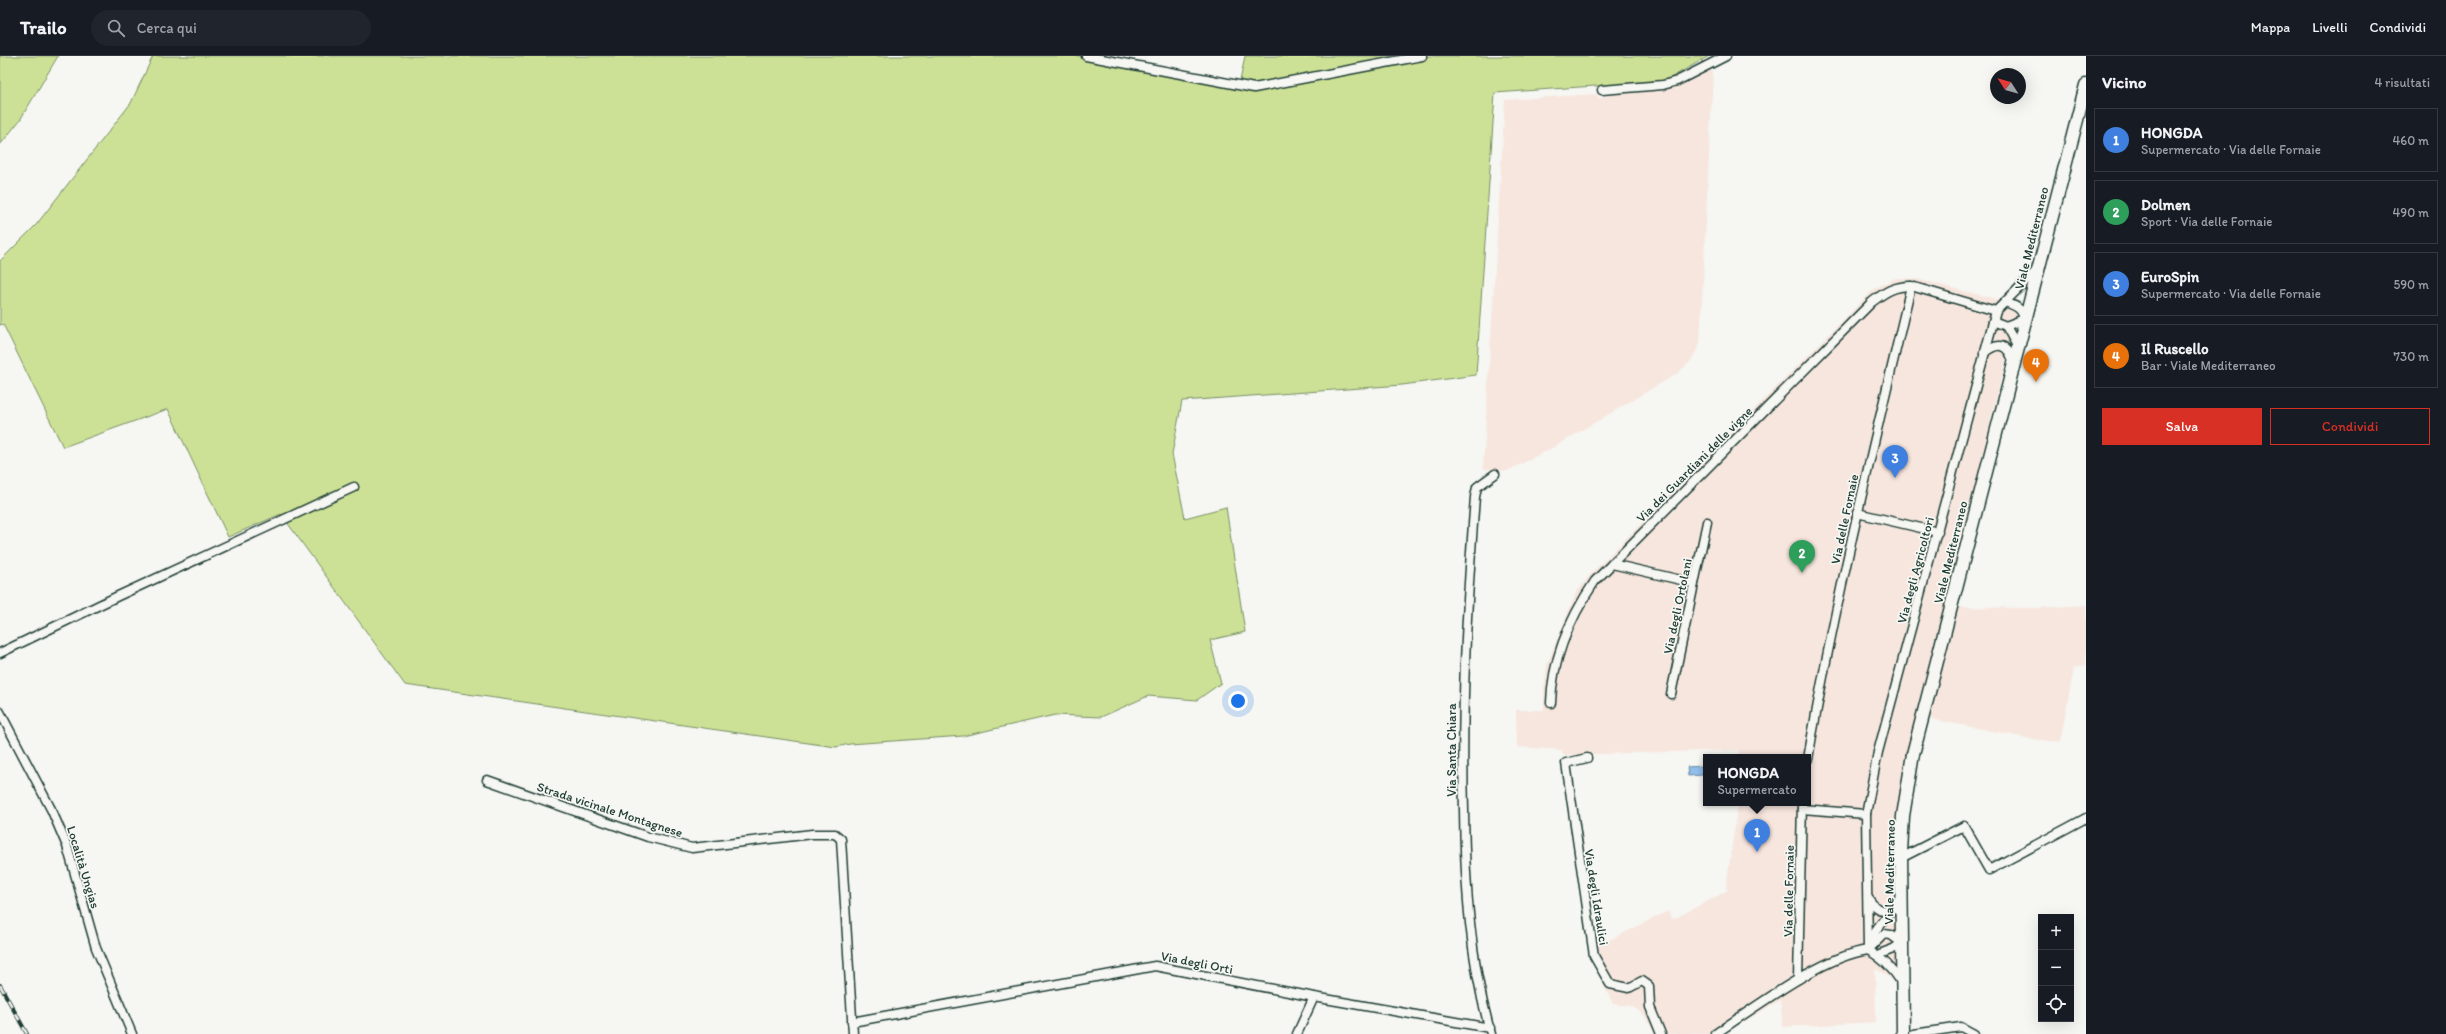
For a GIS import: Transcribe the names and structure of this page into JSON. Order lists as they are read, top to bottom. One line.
{"streets":{"main road":["Viale Mediterraneo"],"street":["Via dei Guardiani delle vigne","Via delle Fornaie","Via degli Agricoltori","Via degli Ortolani","Via Santa Chiara","Strada vicinale Montagnese","Località Ungias","Via degli Idraulici","Via degli Orti"]},"crossings":[["Via dei Guardiani delle vigne","Via delle Fornaie"],["Via Santa Chiara","Via degli Orti"],["Strada vicinale Montagnese","Via degli Orti"]],"north":"top left","page":{"header":"Trailo","search":"Cerca qui","nav":["Mappa","Livelli","Condividi"],"heading":["Vicino","4 risultati"],"list":[{"mark":"1","name":"HONGDA","note":"Supermercato · Via delle Fornaie","value":"460 m"},{"mark":"2","name":"Dolmen","note":"Sport · Via delle Fornaie","value":"490 m"},{"mark":"3","name":"EuroSpin","note":"Supermercato · Via delle Fornaie","value":"590 m"},{"mark":"4","name":"Il Ruscello","note":"Bar · Viale Mediterraneo","value":"730 m"}],"pins":["4","3","2","1"],"buttons":["Salva","Condividi"],"popup":["HONGDA","Supermercato"],"map_buttons":["+","−"]}}
